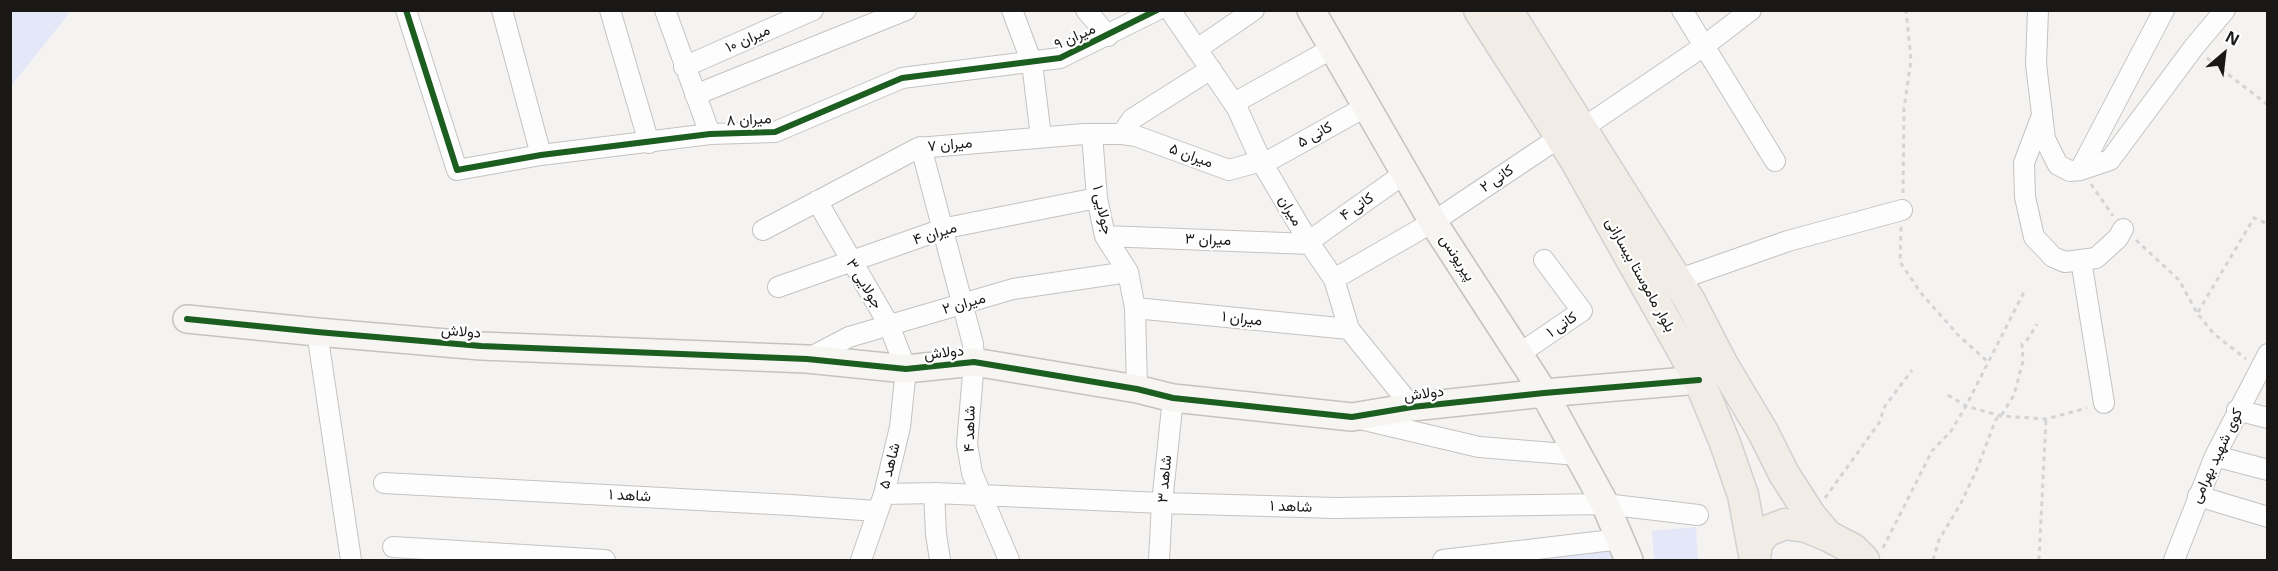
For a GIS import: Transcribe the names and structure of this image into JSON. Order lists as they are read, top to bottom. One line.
{"streets":{"main road":["بلوار ماموستا بیسارانی"],"street":["میران ۹","میران ۱۰","میران ۸","کانی ۵","میران ۷","میران ۵","کانی ۲","کانی ۴","جولایی ۱","میران","میران ۴","میران ۳","پیریونس","جولایی ۳","میران ۲","میران ۱","کانی ۱","دولاش","شاهد ۴","کوی شهید بهرامی","شاهد ۵","شاهد ۳","شاهد ۱"]},"crossings":[["میران ۹","میران ۸"],["کانی ۵","میران ۵"],["کانی ۵","میران"],["کانی ۵","پیریونس"],["میران ۷","میران ۵"],["میران ۷","جولایی ۱"],["میران ۷","جولایی ۳"],["میران ۷","شاهد ۴"],["میران ۵","میران"],["کانی ۲","میران"],["کانی ۲","پیریونس"],["کانی ۲","بلوار ماموستا بیسارانی"],["کانی ۴","میران"],["کانی ۴","میران ۳"],["کانی ۴","پیریونس"],["جولایی ۱","میران ۴"],["جولایی ۱","میران ۳"],["جولایی ۱","میران ۲"],["جولایی ۱","میران ۱"],["جولایی ۱","دولاش"],["میران","میران ۳"],["میران","میران ۱"],["میران","دولاش"],["میران ۴","جولایی ۳"],["میران ۴","شاهد ۴"],["پیریونس","کانی ۱"],["پیریونس","دولاش"],["پیریونس","شاهد ۱"],["بلوار ماموستا بیسارانی","دولاش"],["جولایی ۳","میران ۲"],["جولایی ۳","دولاش"],["جولایی ۳","شاهد ۵"],["میران ۲","دولاش"],["میران ۲","شاهد ۴"],["دولاش","شاهد ۴"],["دولاش","شاهد ۵"],["دولاش","شاهد ۳"],["شاهد ۴","شاهد ۱"],["شاهد ۵","شاهد ۱"],["شاهد ۳","شاهد ۱"]],"north":"top right"}
